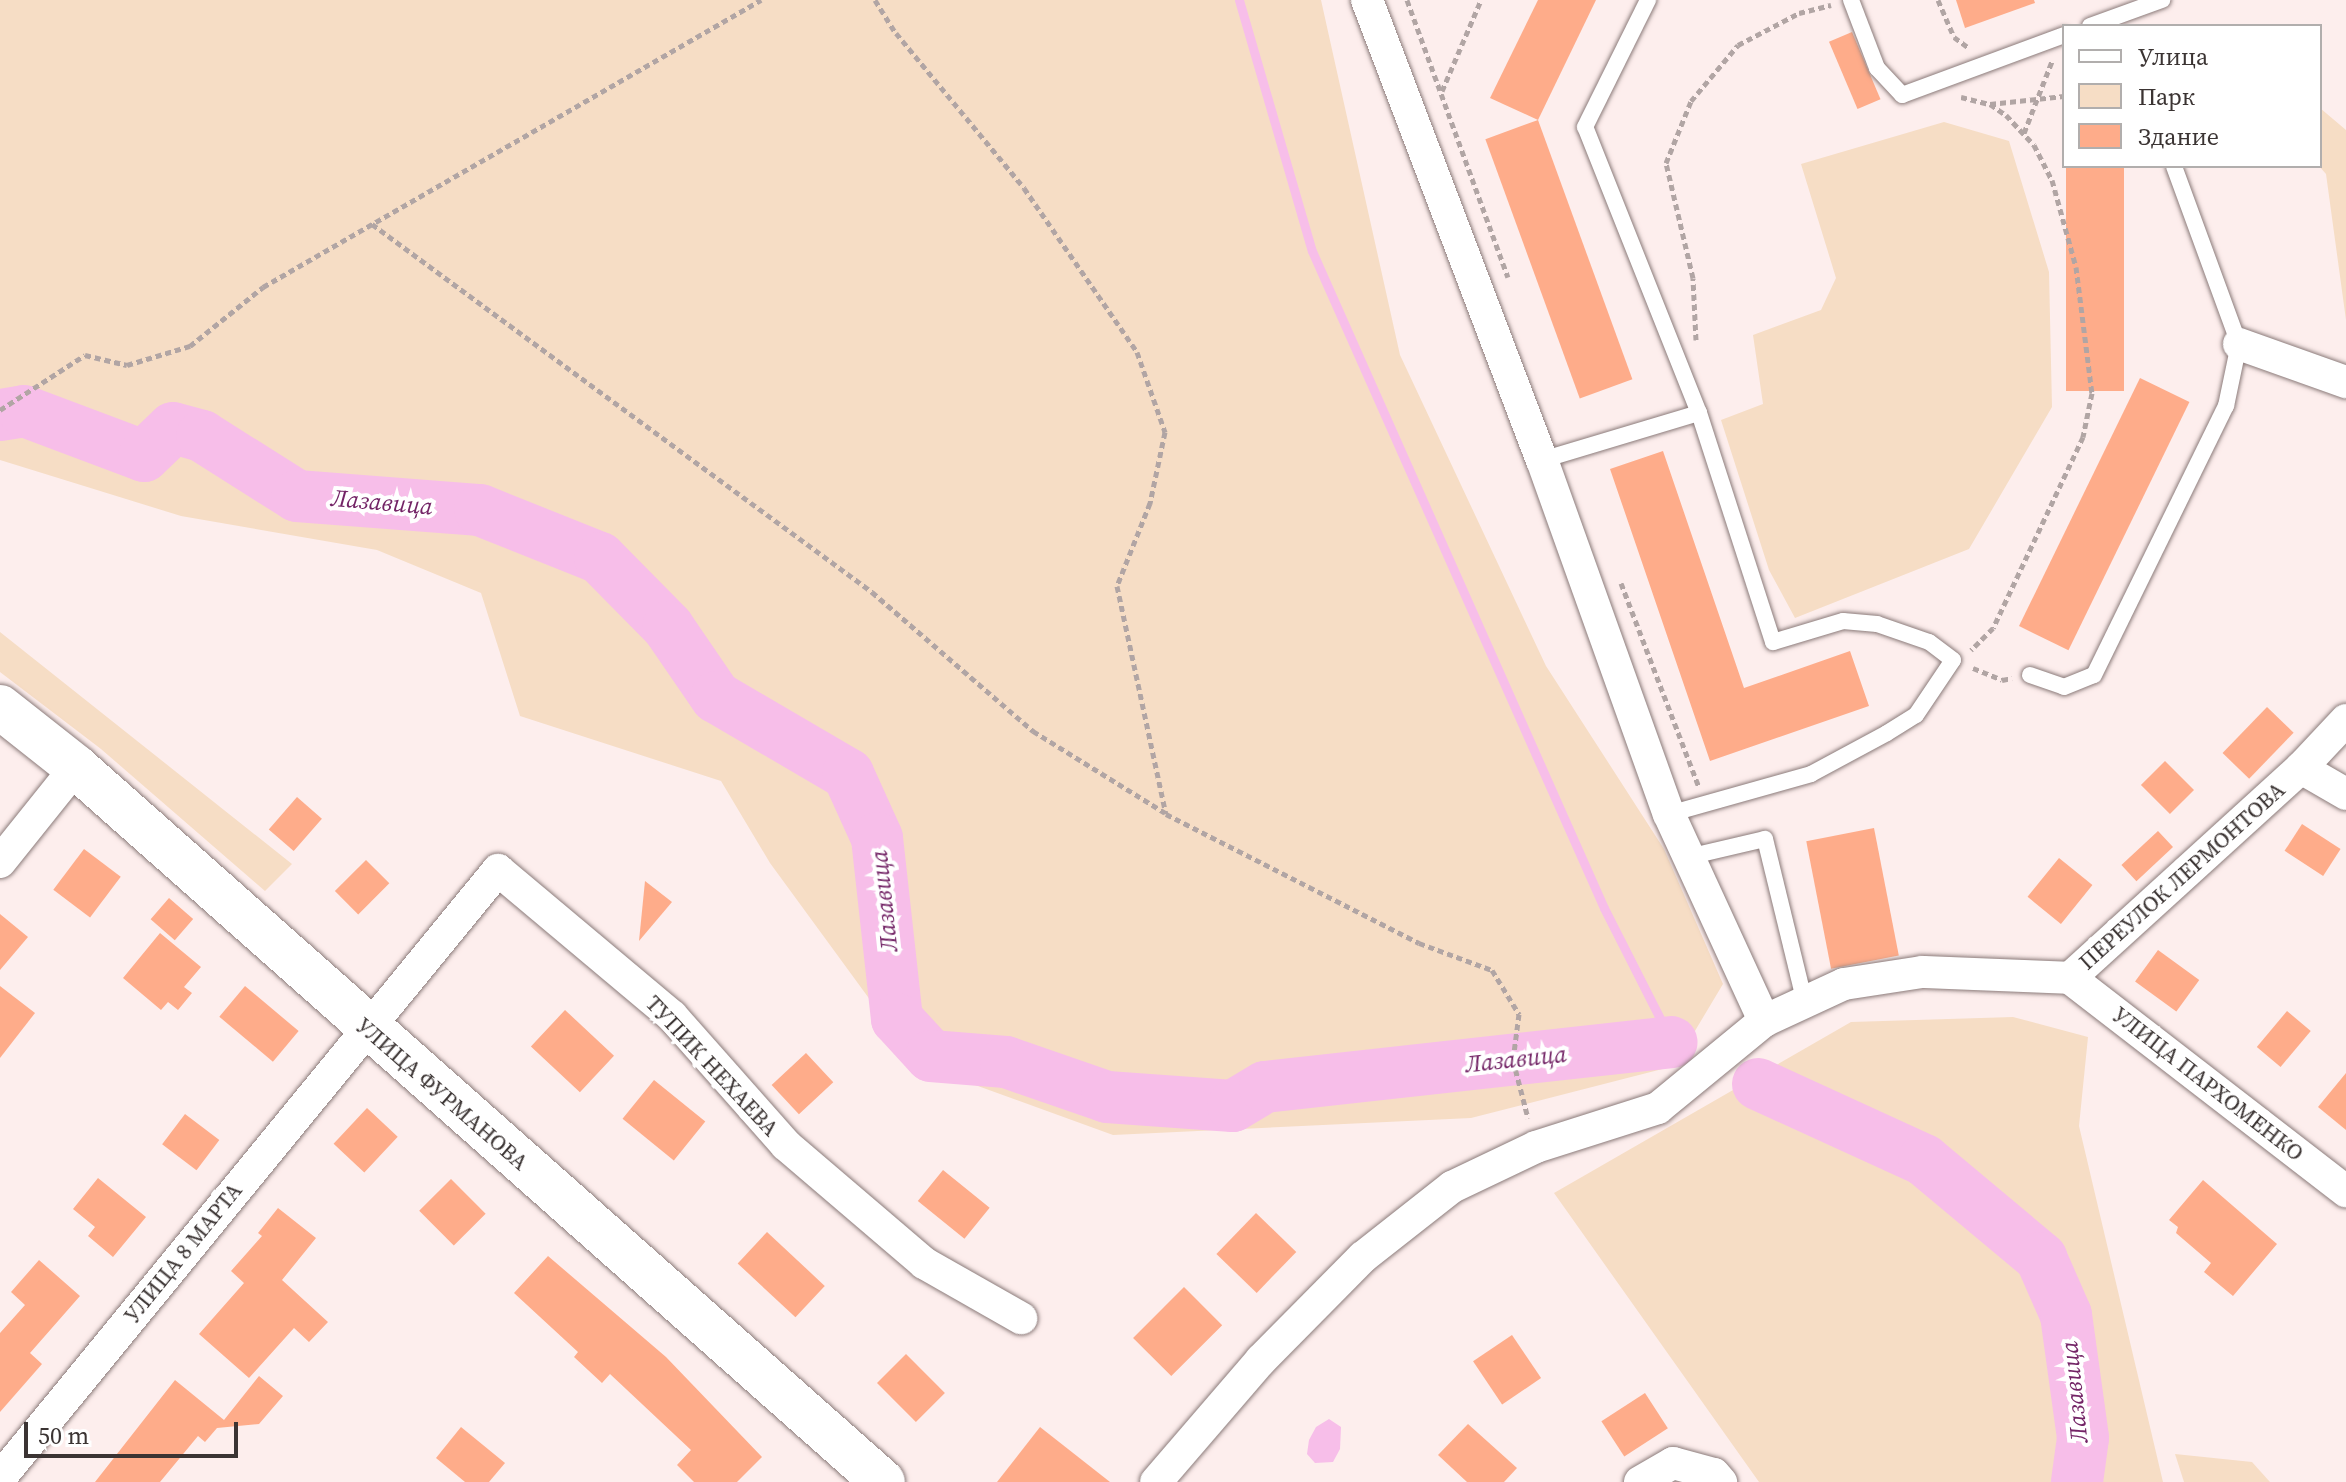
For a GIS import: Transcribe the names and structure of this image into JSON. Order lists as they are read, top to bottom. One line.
{"streets":{"main road":["УЛИЦА ФУРМАНОВА"],"street":["ПЕРЕУЛОК ЛЕРМОНТОВА","ТУПИК НЕХАЕВА","УЛИЦА ПАРХОМЕНКО","УЛИЦА 8 МАРТА"]},"crossings":[["ПЕРЕУЛОК ЛЕРМОНТОВА","УЛИЦА ПАРХОМЕНКО"],["ТУПИК НЕХАЕВА","УЛИЦА ФУРМАНОВА"],["ТУПИК НЕХАЕВА","УЛИЦА 8 МАРТА"],["УЛИЦА ФУРМАНОВА","УЛИЦА 8 МАРТА"]],"water":["Лазавица"],"legend":["Улица","Парк","Здание"],"scale_bar":"50 m"}
